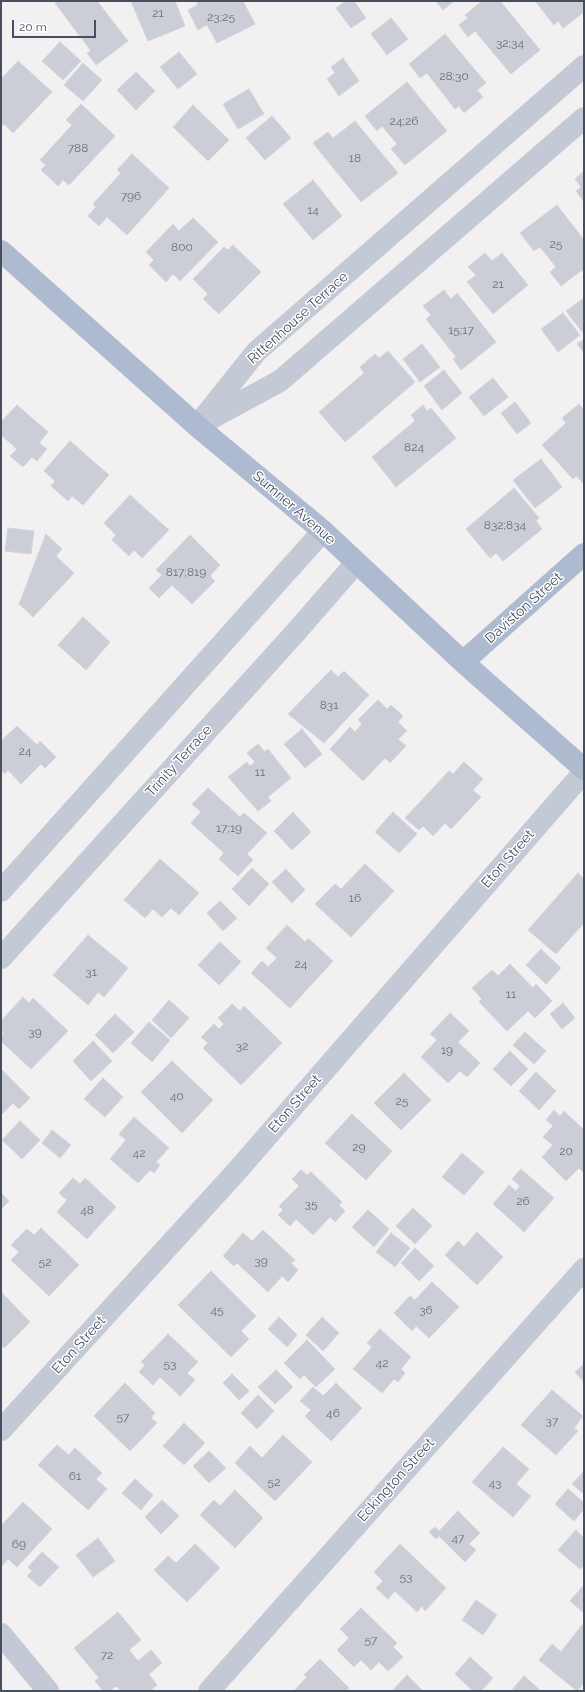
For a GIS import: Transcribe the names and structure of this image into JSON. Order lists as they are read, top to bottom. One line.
{"streets":{"main road":["Sumner Avenue","Daviston Street"],"street":["Rittenhouse Terrace","Trinity Terrace","Eton Street","Eckington Street"]},"crossings":[["Rittenhouse Terrace","Sumner Avenue"],["Sumner Avenue","Daviston Street"],["Sumner Avenue","Trinity Terrace"]],"house_numbers":["21","23;25","32;34","28;30","24;26","788","18","796","14","25","800","21","15;17","824","832;834","817;819","831","24","11","17;19","16","24","31","11","39","32","19","40","25","29","20","42","26","35","48","39","52","45","36","42","53","46","57","37","61","52","43","47","69","53","57","72"],"scale_bar":"20 m"}
